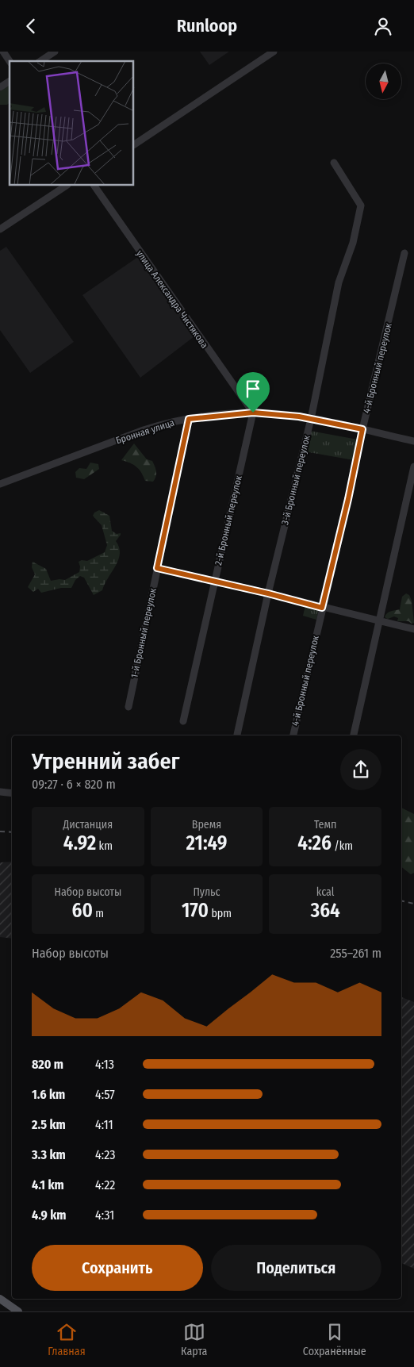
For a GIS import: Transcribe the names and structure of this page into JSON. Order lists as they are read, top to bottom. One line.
{"streets":{"street":["улица Александра Чистякова","4-й Бронный переулок","Бронная улица","3-й Бронный переулок","2-й Бронный переулок","1-й Бронный переулок"]},"crossings":[["улица Александра Чистякова","Бронная улица"],["улица Александра Чистякова","2-й Бронный переулок"],["4-й Бронный переулок","Бронная улица"],["Бронная улица","3-й Бронный переулок"],["Бронная улица","2-й Бронный переулок"],["Бронная улица","1-й Бронный переулок"]],"north":"bottom","page":{"header":"Runloop","heading":["Утренний забег","09:27 · 6 × 820 m"],"stats":[["Дистанция","4.92 km"],["Время","21:49"],["Темп","4:26 /km"],["Набор высоты","60 m"],["Пульс","170 bpm"],["kcal","364"]],"chart":["Набор высоты","255–261 m"],"list":[{"name":"820 m","note":"4:13"},{"name":"1.6 km","note":"4:57"},{"name":"2.5 km","note":"4:11"},{"name":"3.3 km","note":"4:23"},{"name":"4.1 km","note":"4:22"},{"name":"4.9 km","note":"4:31"}],"buttons":["Сохранить","Поделиться"],"tabs":["Главная","Карта","Сохранённые"]}}
